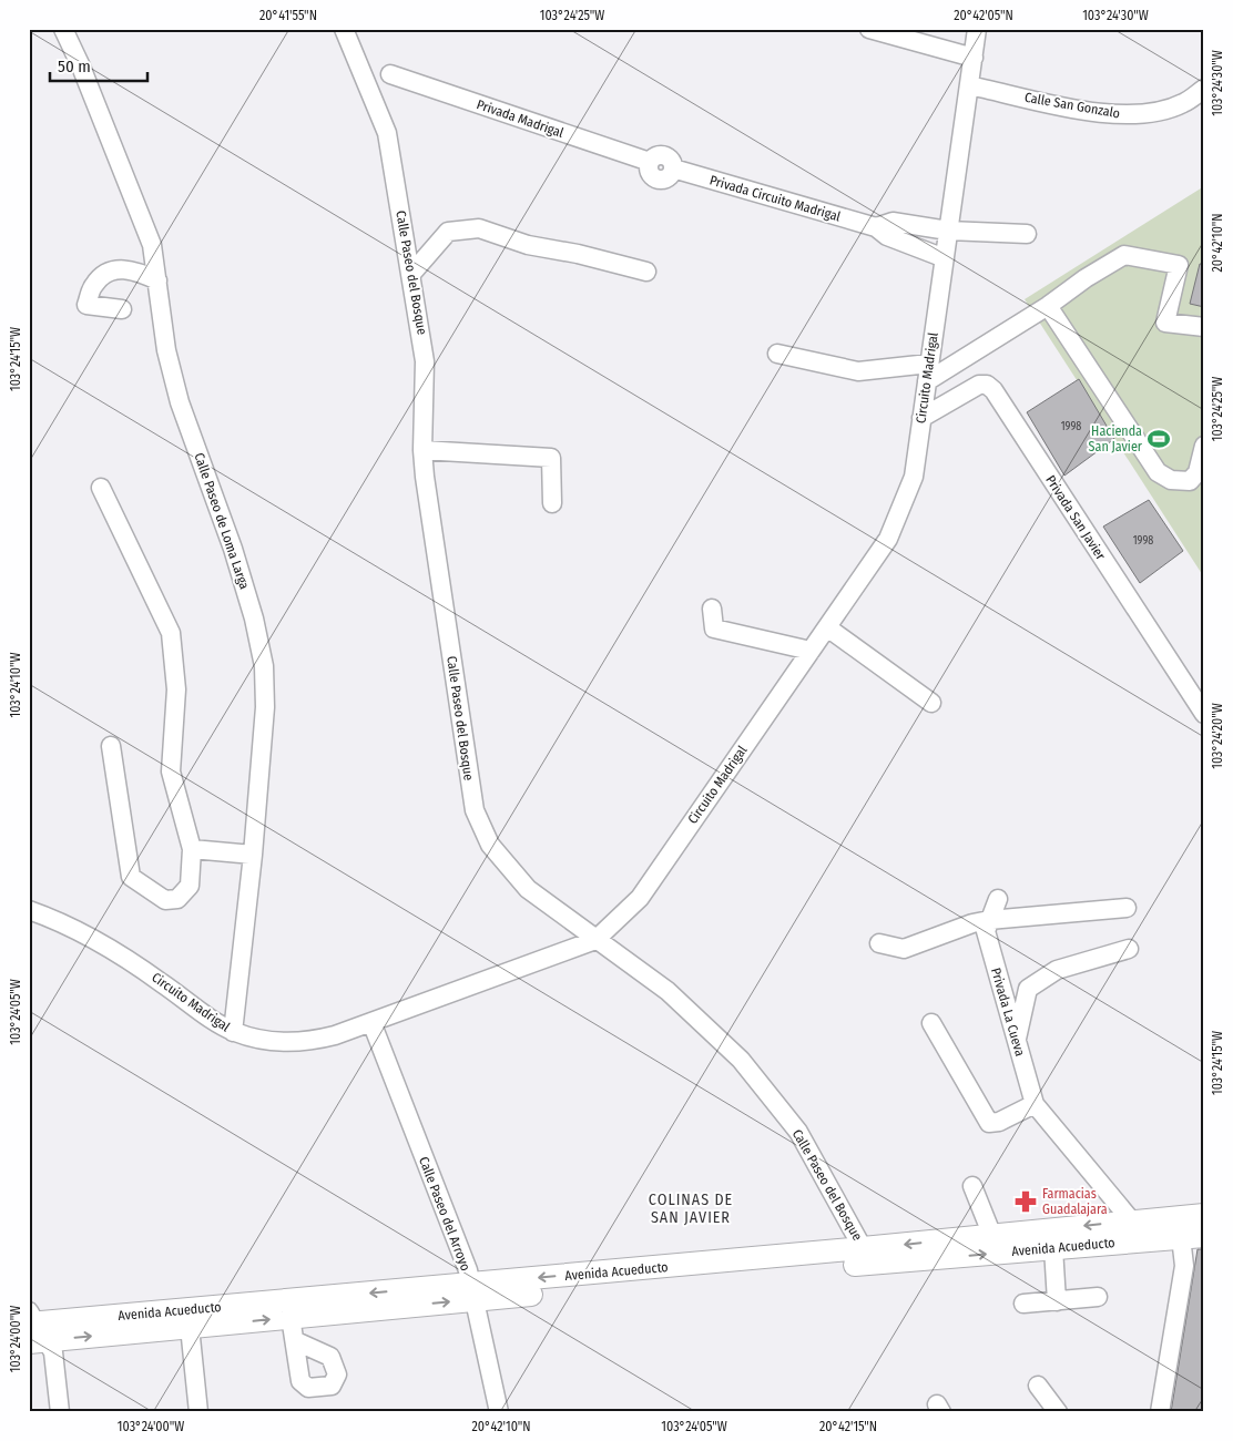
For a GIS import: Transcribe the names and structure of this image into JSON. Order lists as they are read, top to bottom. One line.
{"streets":{"main road":["Avenida Acueducto"],"street":["Calle San Gonzalo","Privada Madrigal","Privada Circuito Madrigal","Calle Paseo del Bosque","Circuito Madrigal","Privada San Javier","Calle Paseo de Loma Larga","Privada La Cueva","Calle Paseo del Arroyo"]},"crossings":[["Calle San Gonzalo","Circuito Madrigal"],["Privada Madrigal","Privada Circuito Madrigal"],["Privada Circuito Madrigal","Circuito Madrigal"],["Calle Paseo del Bosque","Circuito Madrigal"],["Calle Paseo del Bosque","Avenida Acueducto"],["Circuito Madrigal","Privada San Javier"],["Circuito Madrigal","Calle Paseo de Loma Larga"],["Circuito Madrigal","Calle Paseo del Arroyo"],["Privada La Cueva","Avenida Acueducto"],["Calle Paseo del Arroyo","Avenida Acueducto"]],"districts":["COLINAS DE SAN JAVIER"],"places":{"sports":["Hacienda San Javier"],"pharmacy":["Farmacias Guadalajara"]},"house_numbers":["1998","1998"],"scale_bar":"50 m","coordinates":["20°41'55\"N","103°24'25\"W","20°42'05\"N","103°24'30\"W","20°42'10\"N","103°24'15\"W","103°24'10\"W","103°24'20\"W","103°24'05\"W","103°24'00\"W","20°42'15\"N"]}
